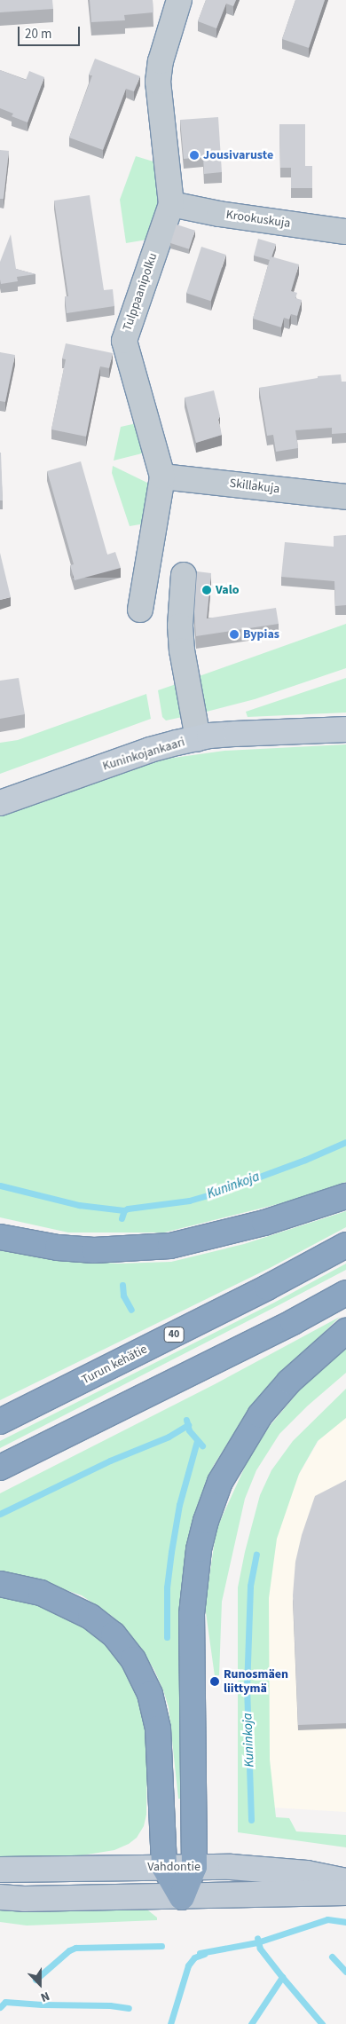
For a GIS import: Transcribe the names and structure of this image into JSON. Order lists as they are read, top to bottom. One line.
{"streets":{"highway":["40","Turun kehätie"],"street":["Krookuskuja","Tulppaanipolku","Skillakuja","Kuninkojankaari","Vahdontie"]},"crossings":[["Krookuskuja","Tulppaanipolku"],["Tulppaanipolku","Skillakuja"]],"water":["Kuninkoja"],"places":["Jousivaruste","Valo","Bypias","Runosmäen liittymä"],"scale_bar":"20 m","north":"bottom"}
